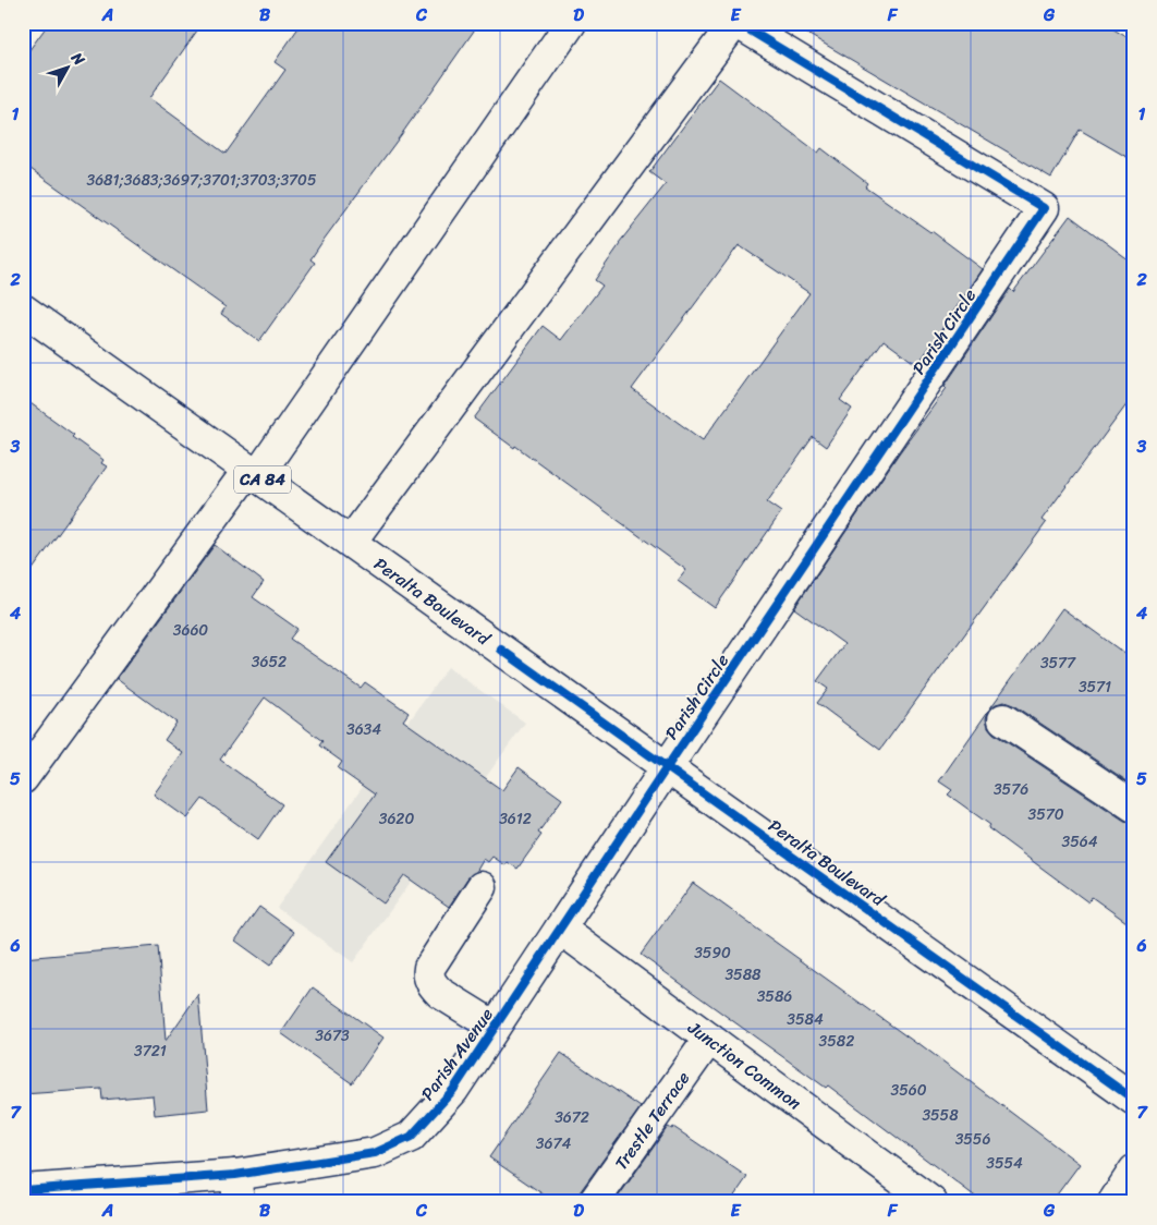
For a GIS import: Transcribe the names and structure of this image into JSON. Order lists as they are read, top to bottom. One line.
{"streets":{"street":["Parish Circle","CA 84","Peralta Boulevard","Parish Avenue","Junction Common","Trestle Terrace"]},"crossings":[["Parish Circle","Peralta Boulevard"],["Parish Circle","Parish Avenue"],["Peralta Boulevard","Parish Avenue"],["Parish Avenue","Junction Common"],["Junction Common","Trestle Terrace"]],"house_numbers":["3681;3683;3697;3701;3703;3705","3660","3652","3577","3571","3634","3576","3570","3620","3612","3564","3590","3588","3586","3584","3673","3582","3721","3560","3558","3672","3556","3674","3554"],"north":"top right","grid":{"columns":["A","B","C","D","E","F","G"],"rows":["1","2","3","4","5","6","7"]}}
